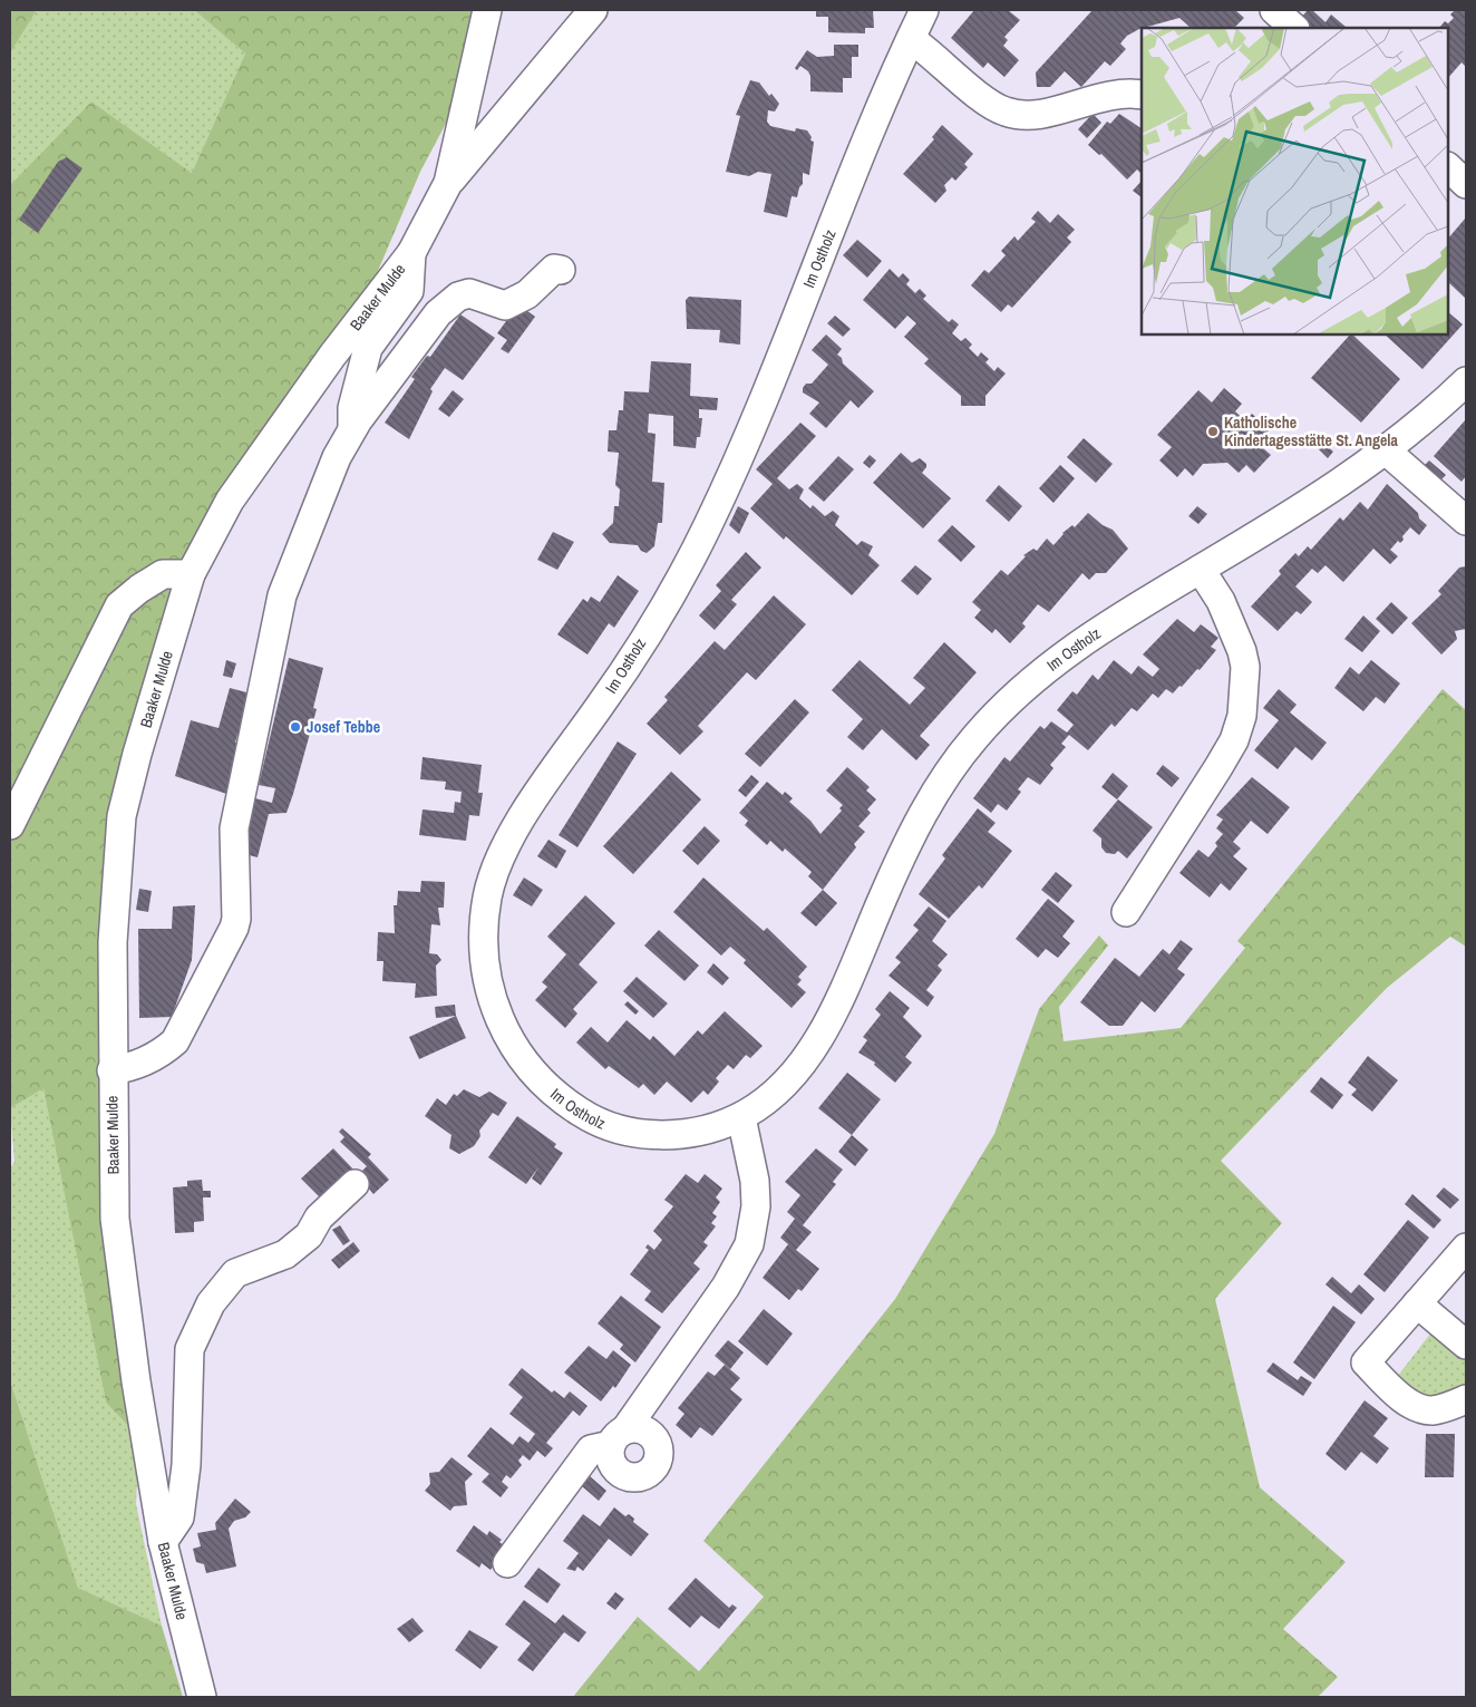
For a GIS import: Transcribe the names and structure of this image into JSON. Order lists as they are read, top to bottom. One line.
{"streets":{"street":["Im Ostholz","Baaker Mulde"]},"places":["Katholische Kindertagesstätte St. Angela","Josef Tebbe"]}
